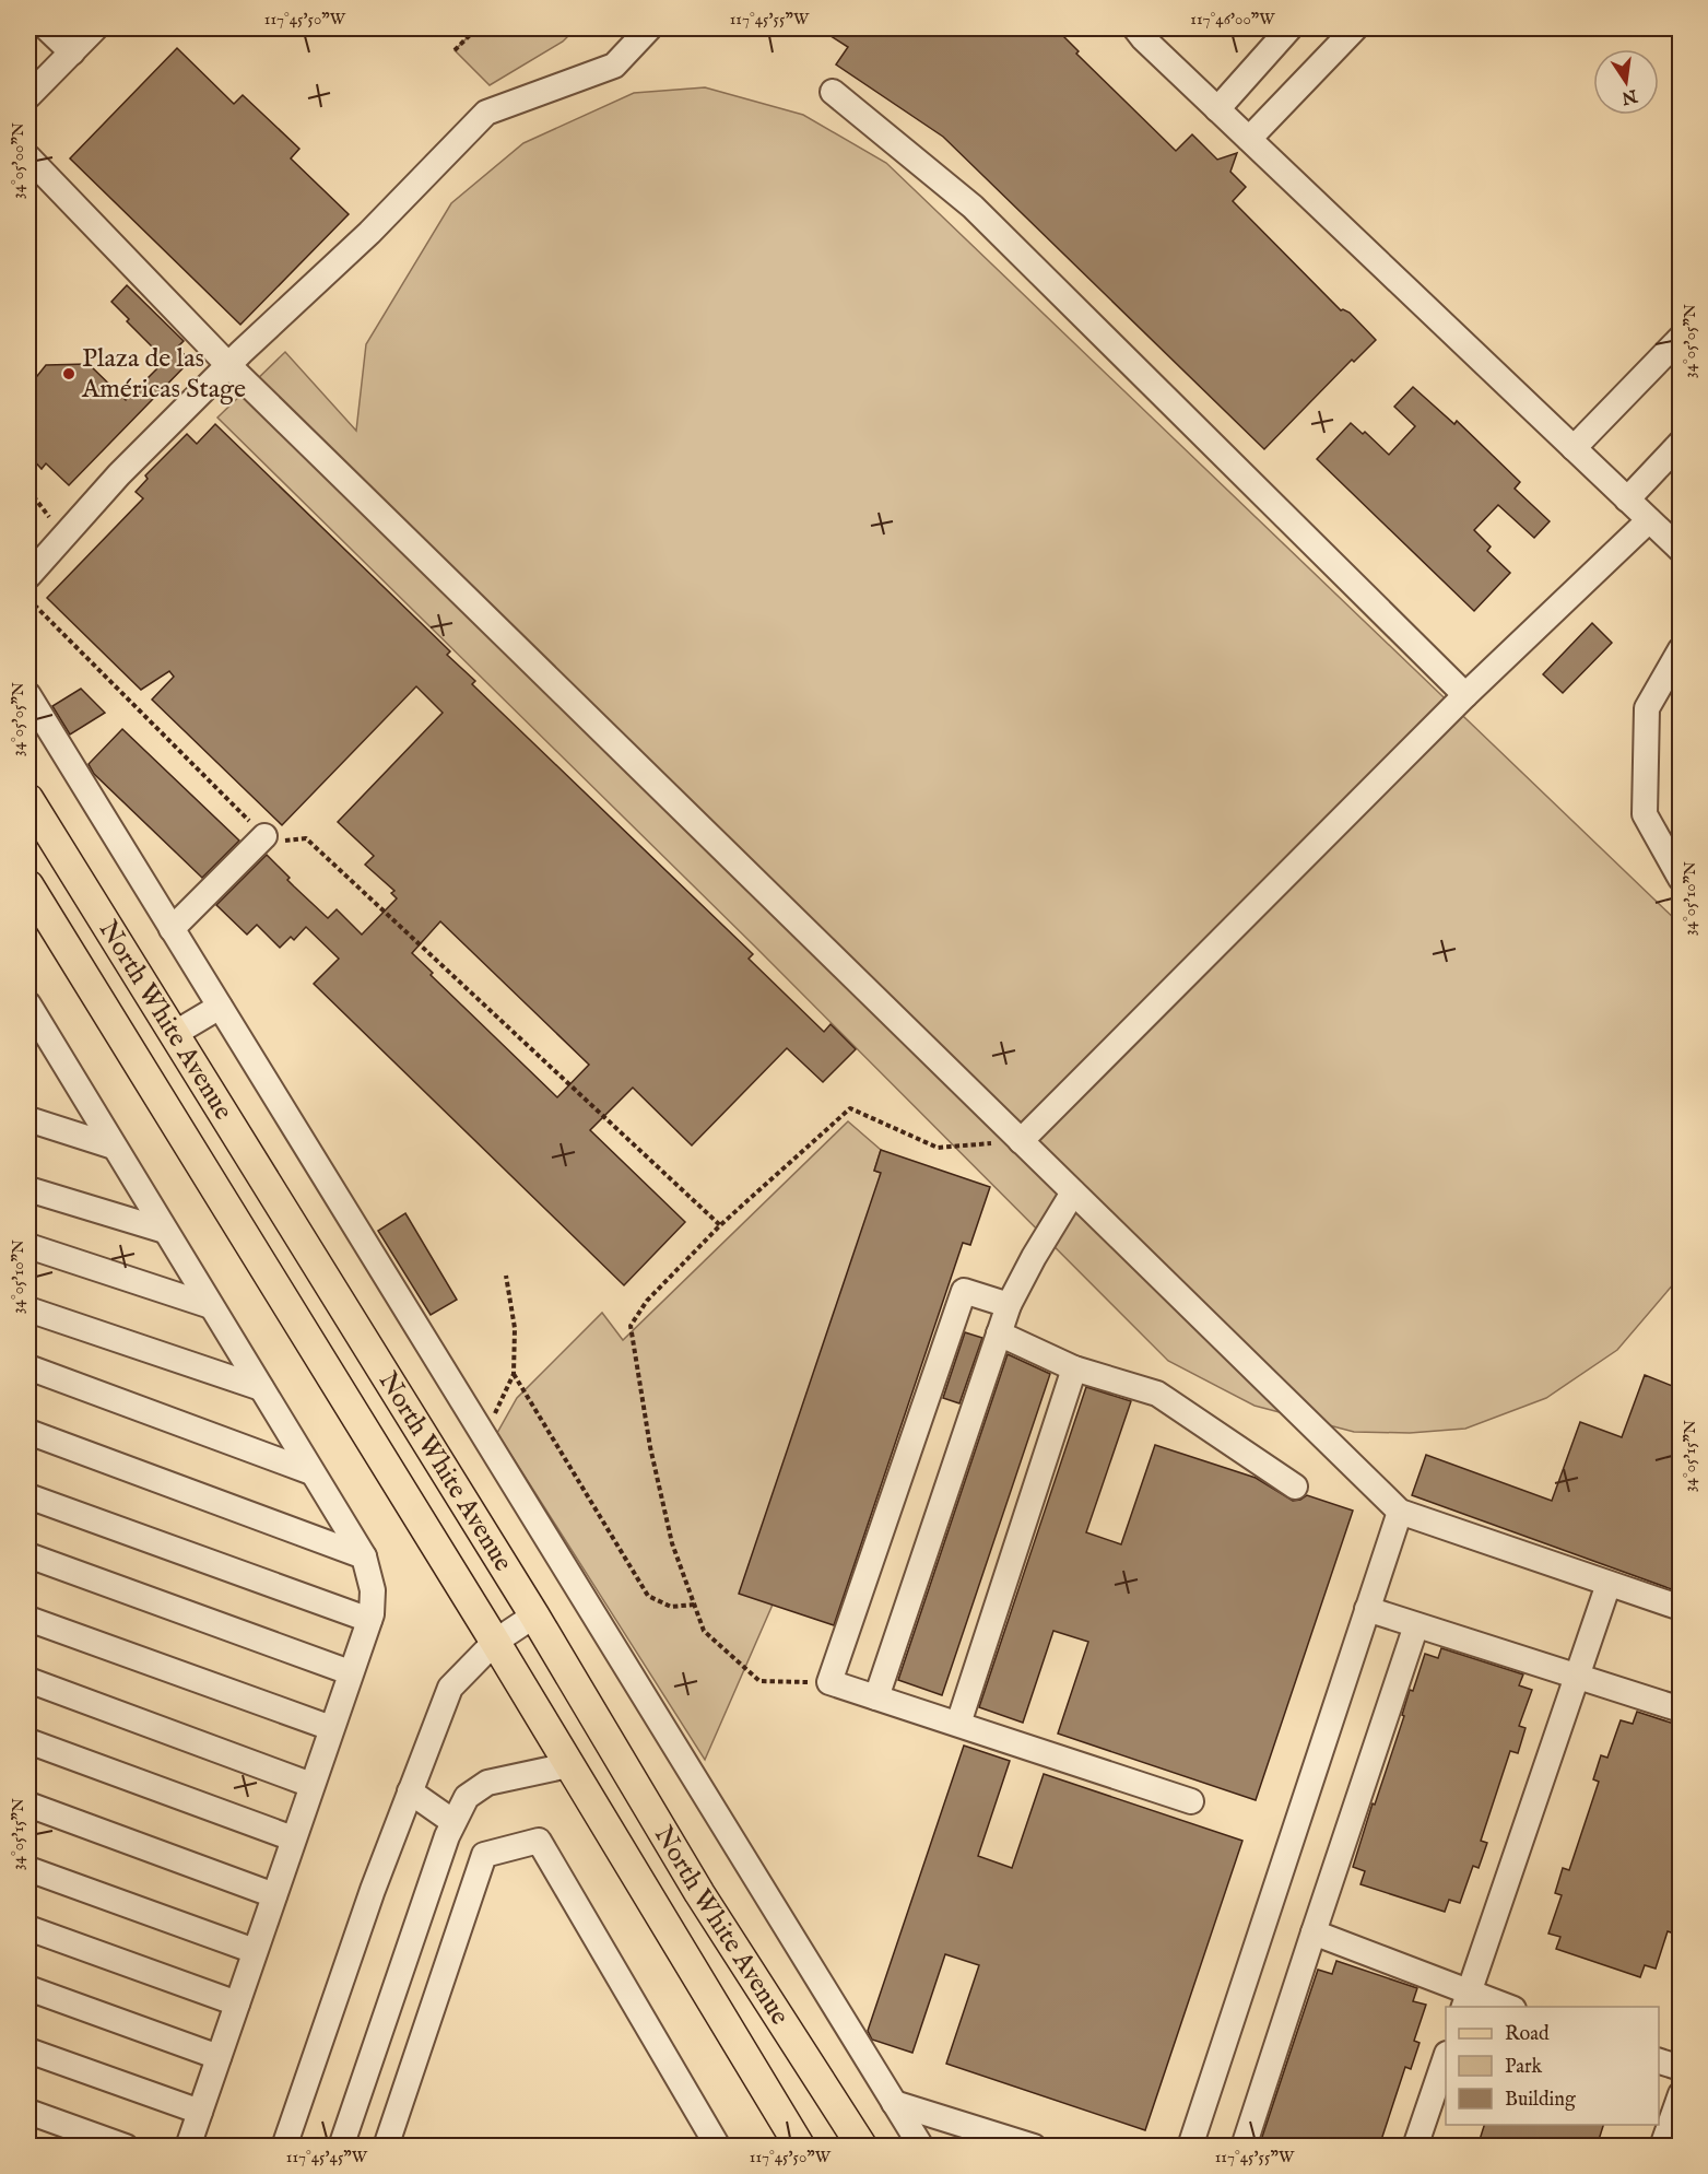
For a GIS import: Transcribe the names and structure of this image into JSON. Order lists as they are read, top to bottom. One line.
{"streets":{"main road":["North White Avenue"]},"places":["Plaza de las Américas Stage"],"legend":["Road","Park","Building"],"north":"bottom","coordinates":["117°45'50\"W","117°45'55\"W","117°46'00\"W","34°05'00\"N","34°05'05\"N","34°05'10\"N","34°05'15\"N","117°45'45\"W"]}
